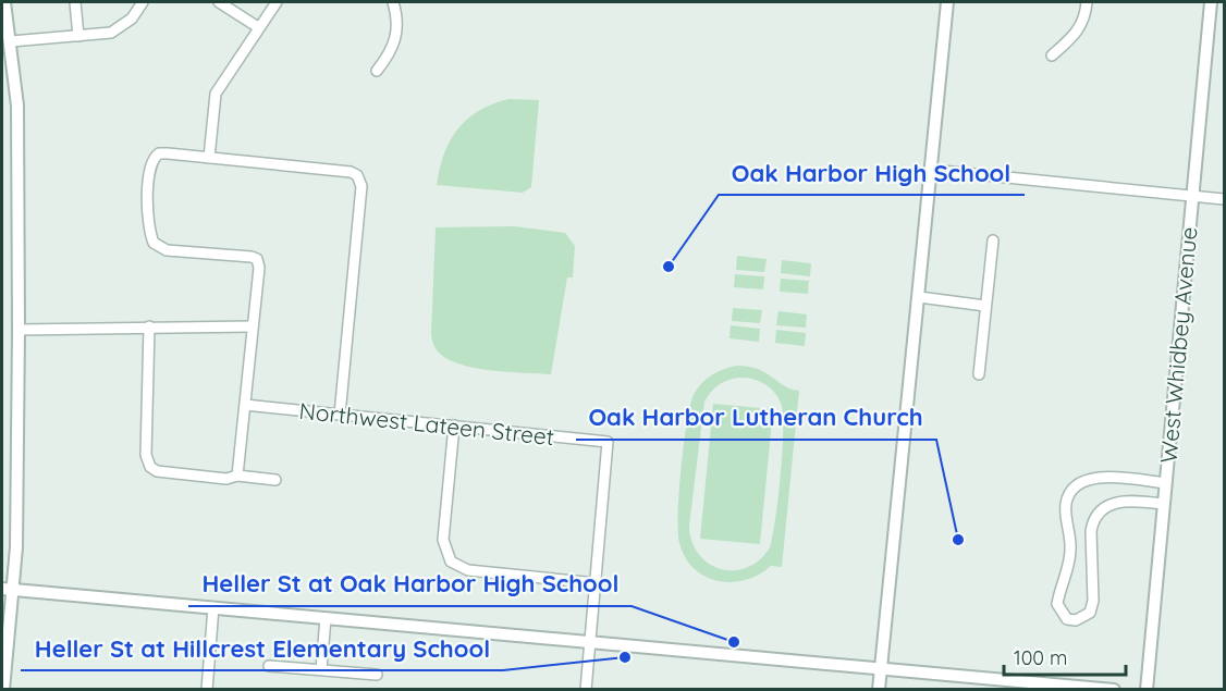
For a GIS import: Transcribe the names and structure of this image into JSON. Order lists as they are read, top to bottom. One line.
{"streets":{"street":["West Whidbey Avenue","Northwest Lateen Street"]},"places":["Oak Harbor High School","Oak Harbor Lutheran Church","Heller St at Oak Harbor High School","Heller St at Hillcrest Elementary School"],"scale_bar":"100 m"}
